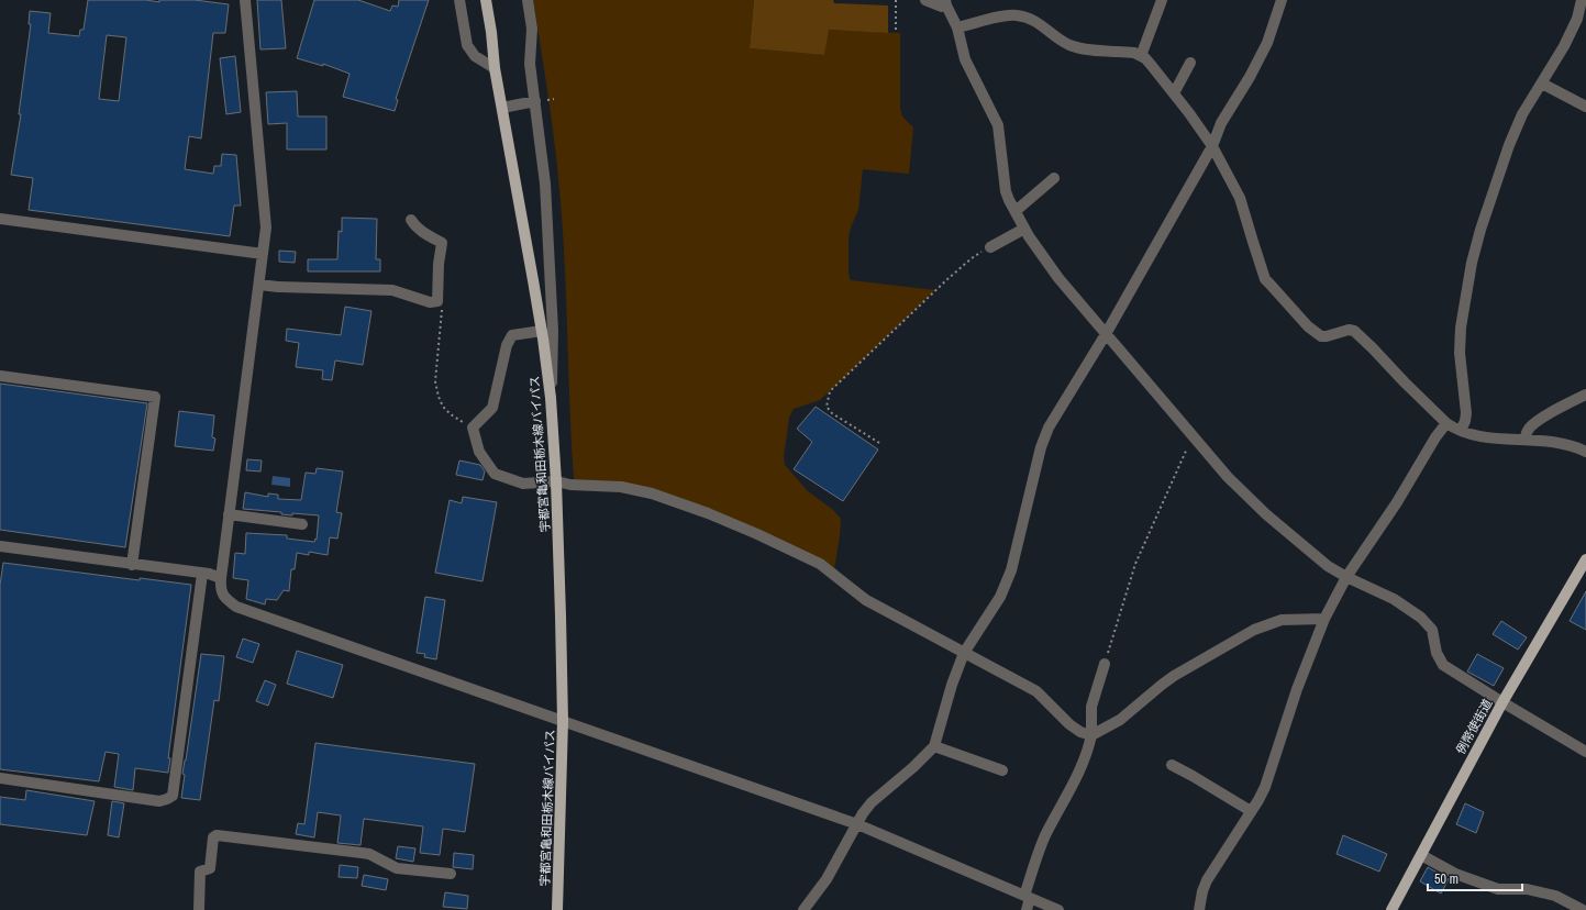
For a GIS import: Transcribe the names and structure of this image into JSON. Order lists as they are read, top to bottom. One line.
{"streets":{"main road":["宇都宮亀和田栃木線バイパス","例幣使街道"]},"scale_bar":"50 m"}
